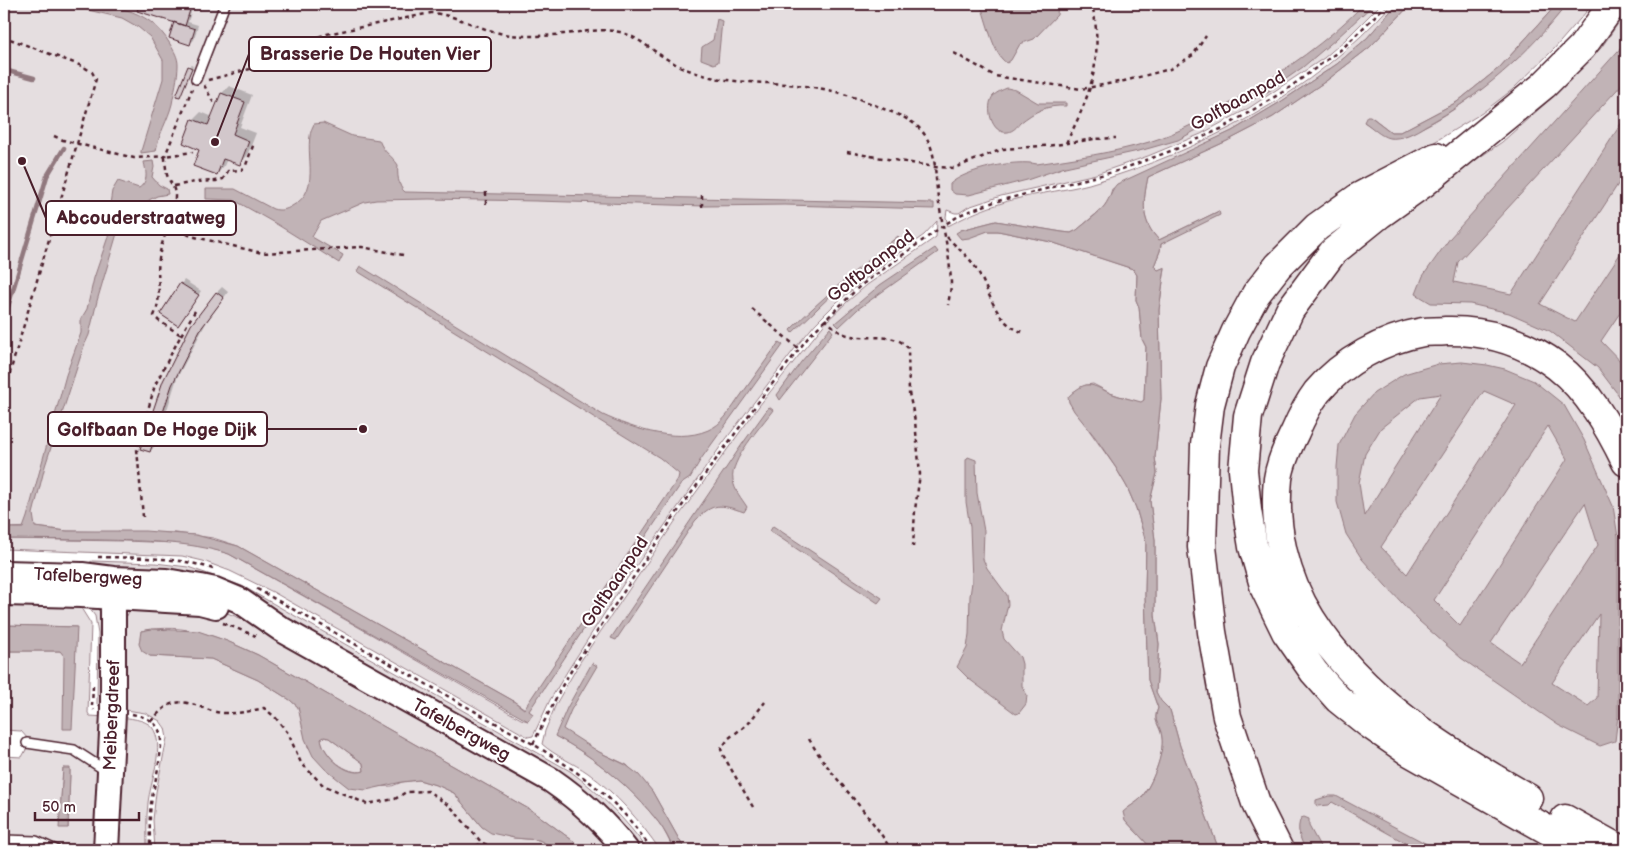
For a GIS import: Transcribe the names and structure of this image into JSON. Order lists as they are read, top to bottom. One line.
{"streets":{"street":["Tafelbergweg","Meibergdreef"],"path":["Golfbaanpad"]},"crossings":[["Tafelbergweg","Meibergdreef"]],"places":["Brasserie De Houten Vier","Abcouderstraatweg","Golfbaan De Hoge Dijk"],"scale_bar":"50 m"}
